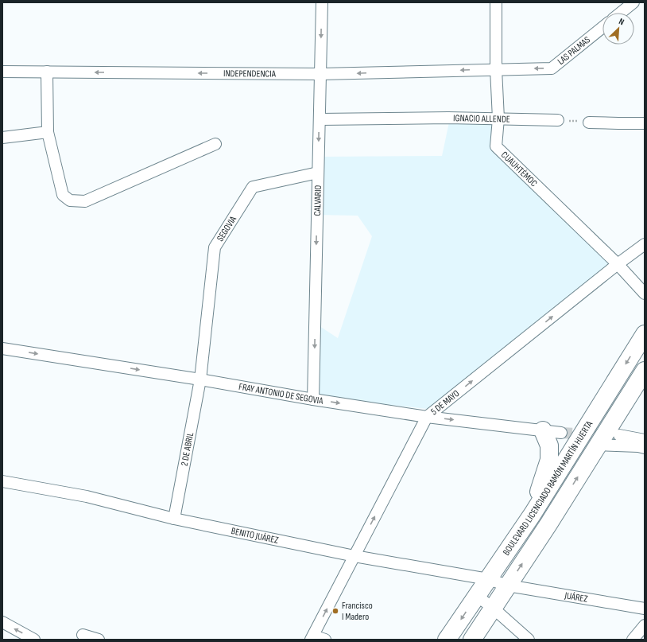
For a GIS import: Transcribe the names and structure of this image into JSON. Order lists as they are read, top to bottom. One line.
{"streets":{"main road":["BOULEVARD LICENCIADO RAMÓN MARTÍN HUERTA"],"street":["LAS PALMAS","INDEPENDENCIA","IGNACIO ALLENDE","CUAUHTÉMOC","CALVARIO","SEGOVIA","FRAY ANTONIO DE SEGOVIA","5 DE MAYO","2 DE ABRIL","BENITO JUÁREZ","JUÁREZ"]},"crossings":[["LAS PALMAS","INDEPENDENCIA"],["LAS PALMAS","CUAUHTÉMOC"],["INDEPENDENCIA","CUAUHTÉMOC"],["INDEPENDENCIA","CALVARIO"],["IGNACIO ALLENDE","CUAUHTÉMOC"],["IGNACIO ALLENDE","CALVARIO"],["CUAUHTÉMOC","5 DE MAYO"],["CALVARIO","SEGOVIA"],["CALVARIO","FRAY ANTONIO DE SEGOVIA"],["SEGOVIA","FRAY ANTONIO DE SEGOVIA"],["SEGOVIA","2 DE ABRIL"],["FRAY ANTONIO DE SEGOVIA","5 DE MAYO"],["FRAY ANTONIO DE SEGOVIA","2 DE ABRIL"],["5 DE MAYO","BENITO JUÁREZ"],["2 DE ABRIL","BENITO JUÁREZ"],["BOULEVARD LICENCIADO RAMÓN MARTÍN HUERTA","BENITO JUÁREZ"],["BOULEVARD LICENCIADO RAMÓN MARTÍN HUERTA","JUÁREZ"],["BENITO JUÁREZ","JUÁREZ"]],"one_way":["INDEPENDENCIA","CALVARIO","FRAY ANTONIO DE SEGOVIA","5 DE MAYO"],"places":["Francisco I Madero"],"north":"top right"}
